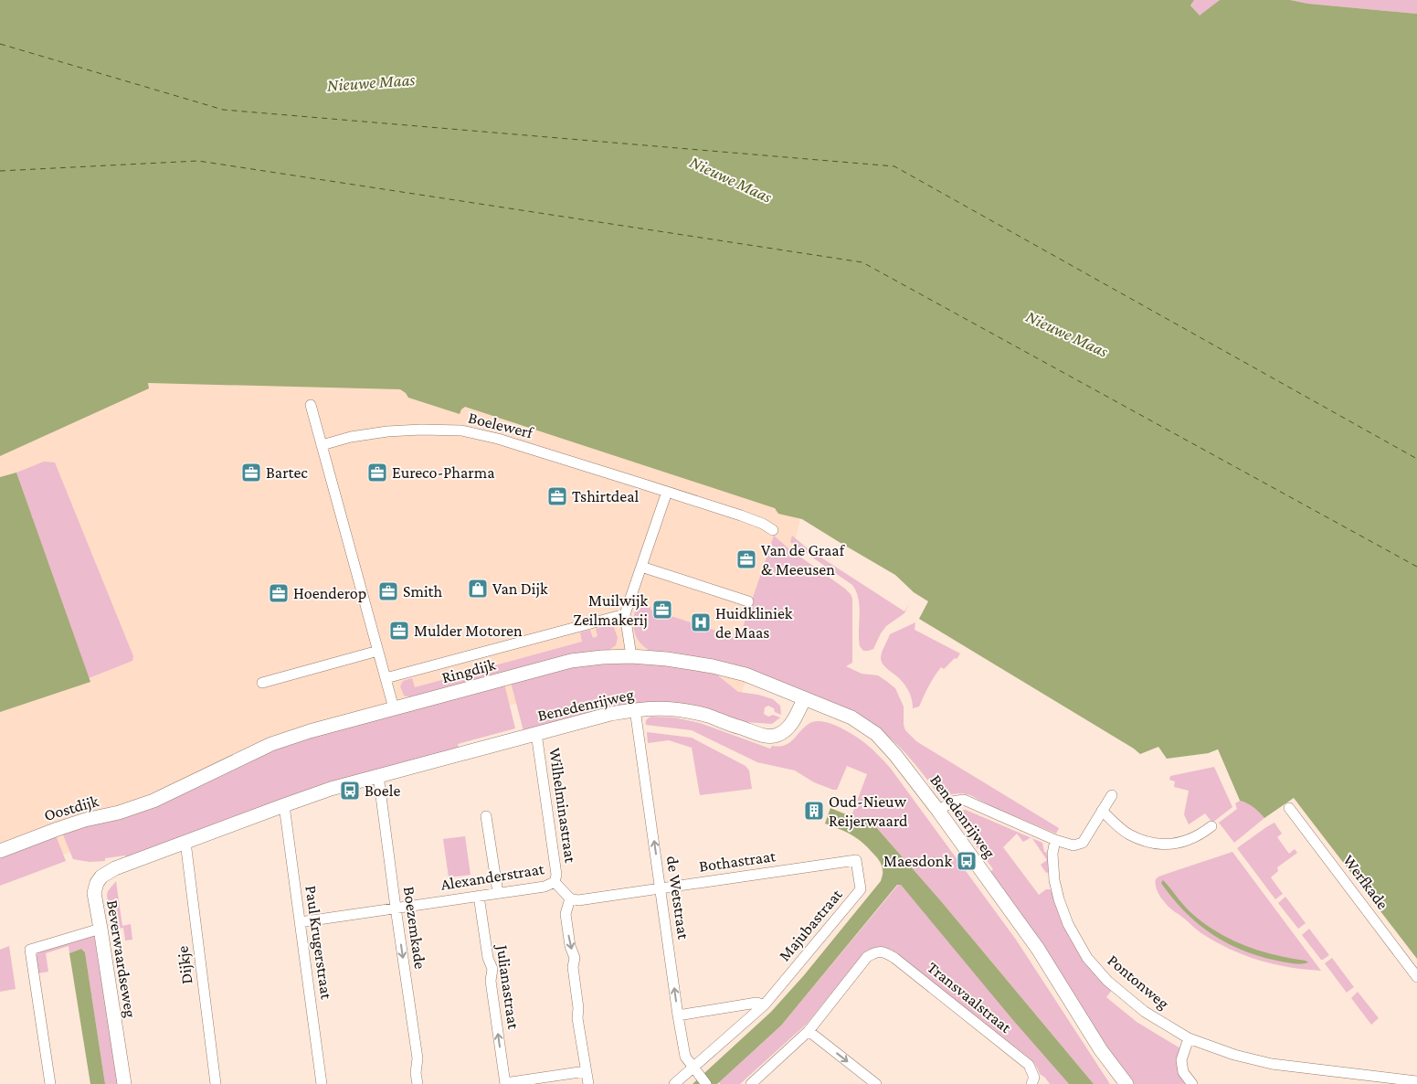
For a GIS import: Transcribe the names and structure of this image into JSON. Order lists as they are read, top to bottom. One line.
{"streets":{"street":["Boelewerf","Ringdijk","Benedenrijweg","Wilhelminastraat","Oostdijk","Bothastraat","Alexanderstraat","Werfkade","de Wetstraat","Majubastraat","Boezemkade","Paul Krugerstraat","Beverwaardseweg","Dijkje","Pontonweg","Julianastraat","Transvaalstraat"]},"crossings":[["Ringdijk","Benedenrijweg"],["Ringdijk","Oostdijk"],["Benedenrijweg","Wilhelminastraat"],["Benedenrijweg","de Wetstraat"],["Benedenrijweg","Boezemkade"],["Benedenrijweg","Paul Krugerstraat"],["Benedenrijweg","Beverwaardseweg"],["Benedenrijweg","Dijkje"],["Wilhelminastraat","Alexanderstraat"],["Bothastraat","de Wetstraat"],["Bothastraat","Majubastraat"],["Alexanderstraat","Boezemkade"],["Alexanderstraat","Paul Krugerstraat"],["Alexanderstraat","Julianastraat"],["de Wetstraat","Majubastraat"],["Beverwaardseweg","Dijkje"]],"one_way":["de Wetstraat","Boezemkade"],"water":["Nieuwe Maas"],"places":{"office":["Bartec","Eureco-Pharma","Tshirtdeal","Van de Graaf & Meeusen","Smith","Hoenderop","Muilwijk Zeilmakerij","Mulder Motoren"],"shop":["Van Dijk"],"hospital":["Huidkliniek de Maas"],"bus stop":["Boele","Maesdonk"],"building":["Oud-Nieuw Reijerwaard"]}}
